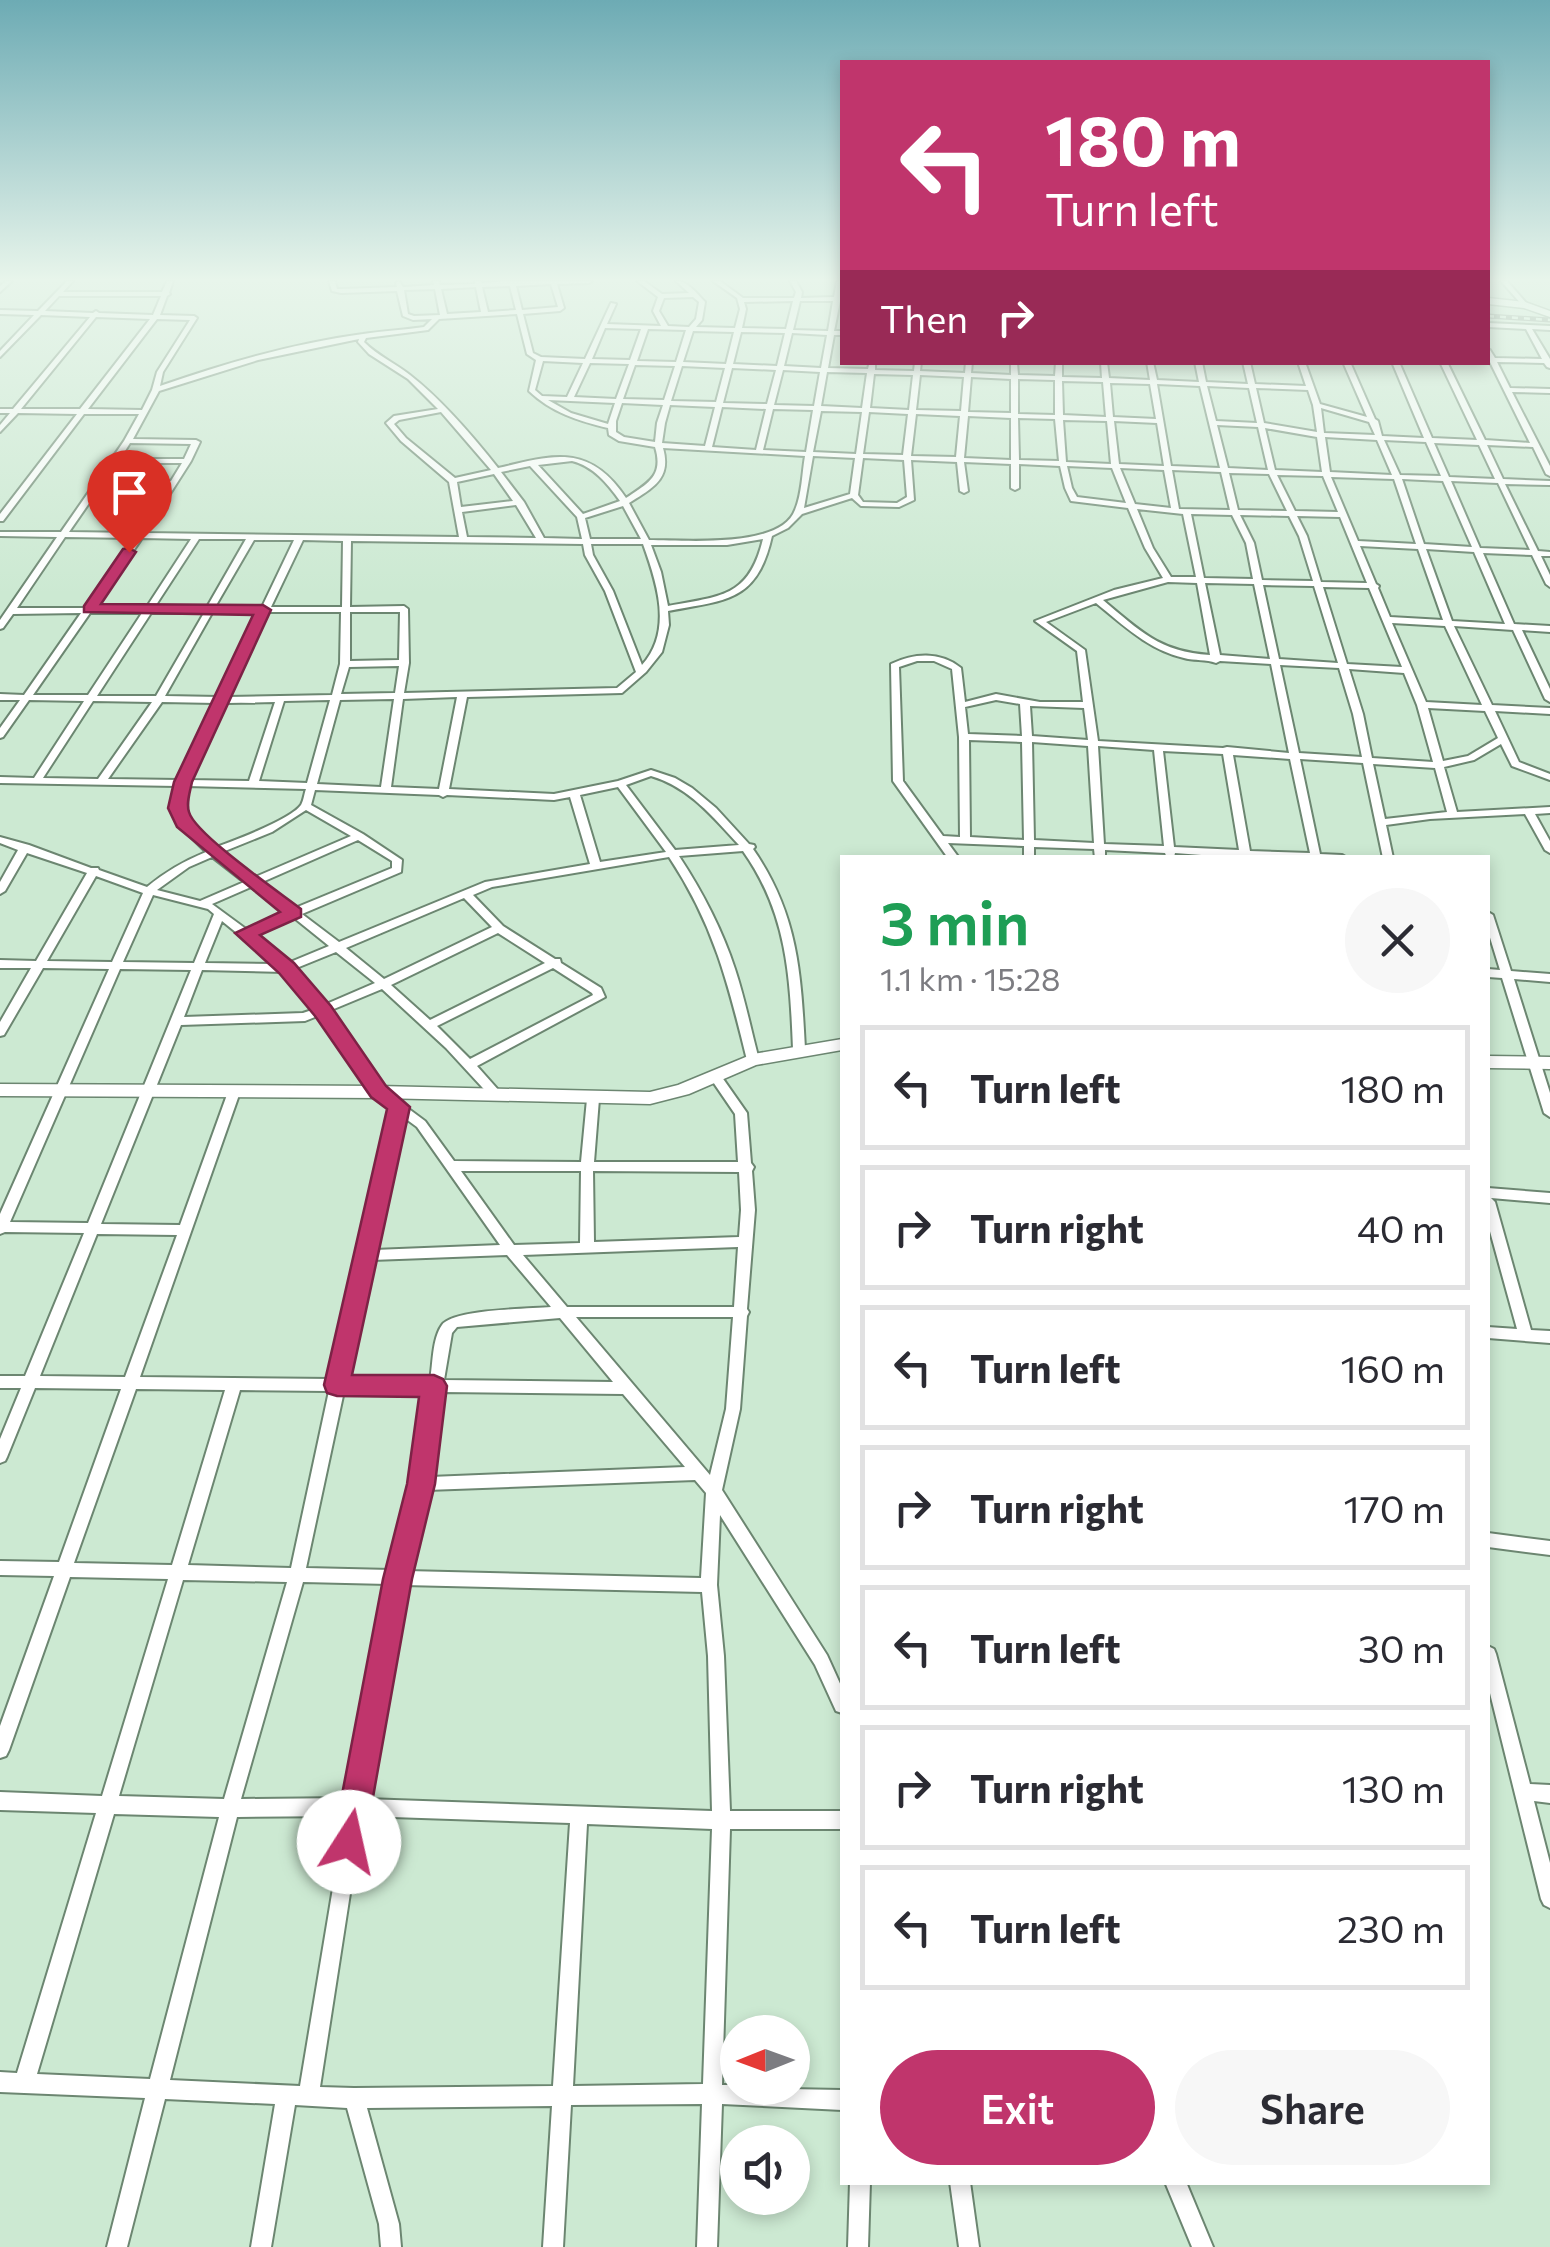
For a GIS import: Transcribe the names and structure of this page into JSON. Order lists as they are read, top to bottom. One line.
{"north":"left","page":{"turn":["180 m","Turn left"],"then":"Then","heading":["3 min","1.1 km · 15:28"],"list":[{"name":"Turn left","value":"180 m"},{"name":"Turn right","value":"40 m"},{"name":"Turn left","value":"160 m"},{"name":"Turn right","value":"170 m"},{"name":"Turn left","value":"30 m"},{"name":"Turn right","value":"130 m"},{"name":"Turn left","value":"230 m"}],"buttons":["Exit","Share"]}}
